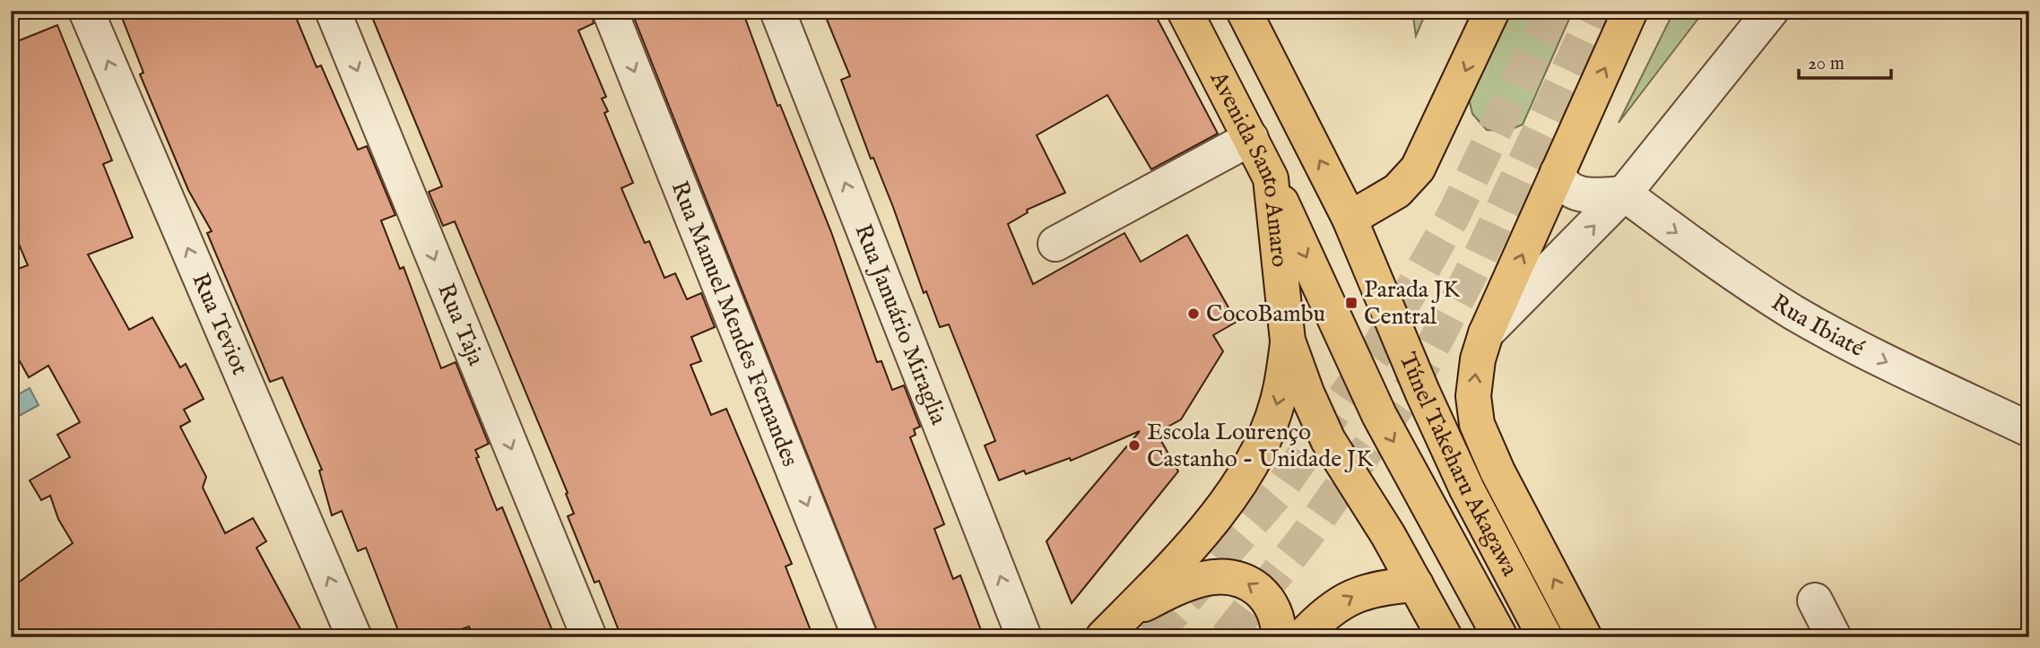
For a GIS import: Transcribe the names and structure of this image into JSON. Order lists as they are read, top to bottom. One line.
{"streets":{"main road":["Avenida Santo Amaro","Túnel Takeharu Akagawa"],"street":["Rua Teviot","Rua Taja","Rua Manuel Mendes Fernandes","Rua Januário Miraglia","Rua Ibiaté"]},"crossings":[["Avenida Santo Amaro","Túnel Takeharu Akagawa"]],"one_way":["Rua Teviot","Rua Taja","Rua Manuel Mendes Fernandes","Rua Januário Miraglia","Rua Ibiaté"],"places":{"transit":["Parada JK Central"],"other":["CocoBambu","Escola Lourenço Castanho - Unidade JK"]},"scale_bar":"20 m"}
